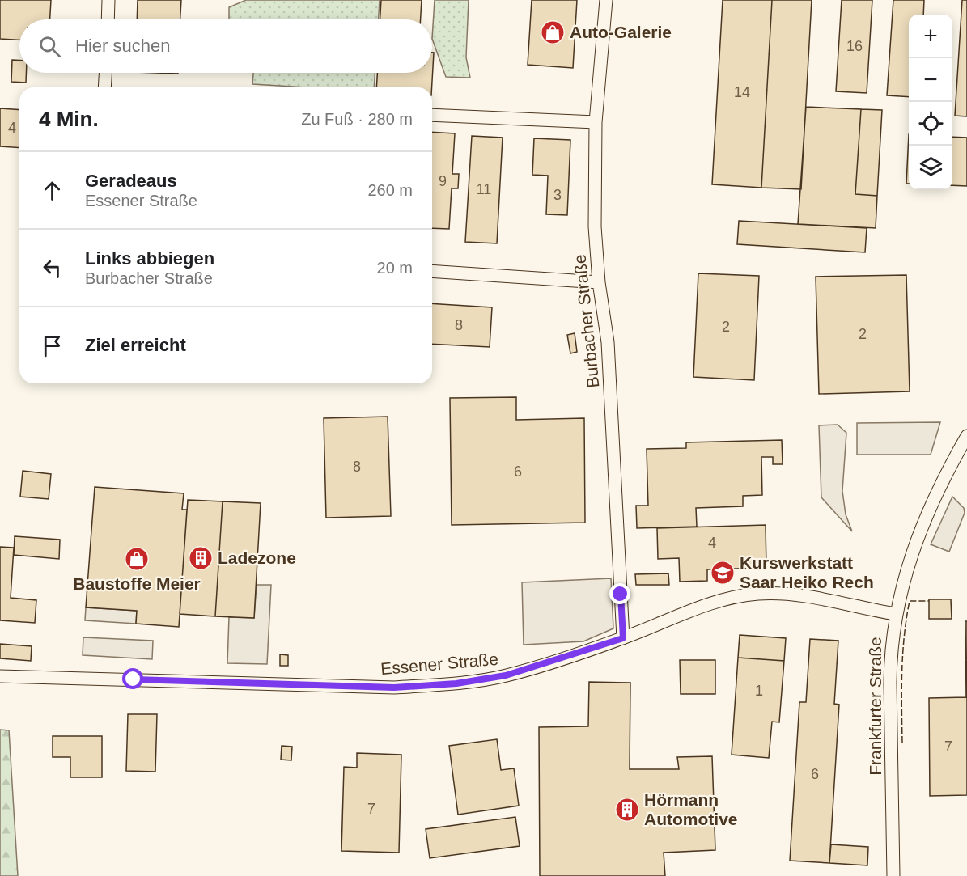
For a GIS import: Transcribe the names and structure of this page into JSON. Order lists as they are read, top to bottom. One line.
{"streets":{"street":["Burbacher Straße","Essener Straße","Frankfurter Straße"]},"crossings":[["Burbacher Straße","Essener Straße"],["Essener Straße","Frankfurter Straße"]],"places":{"shop":["Auto-Galerie","Baustoffe Meier"],"building":["Ladezone","Hörmann Automotive"],"school or university":["Kurswerkstatt Saar Heiko Rech"]},"house_numbers":["16","14","4","9","11","3","8","2","2","8","6","4","1","7","6","7"],"page":{"map_buttons":["+","−"],"search":"Hier suchen","heading":["4 Min.","Zu Fuß · 280 m"],"list":[["Geradeaus","Essener Straße","260 m"],["Links abbiegen","Burbacher Straße","20 m"],"Ziel erreicht"]}}
